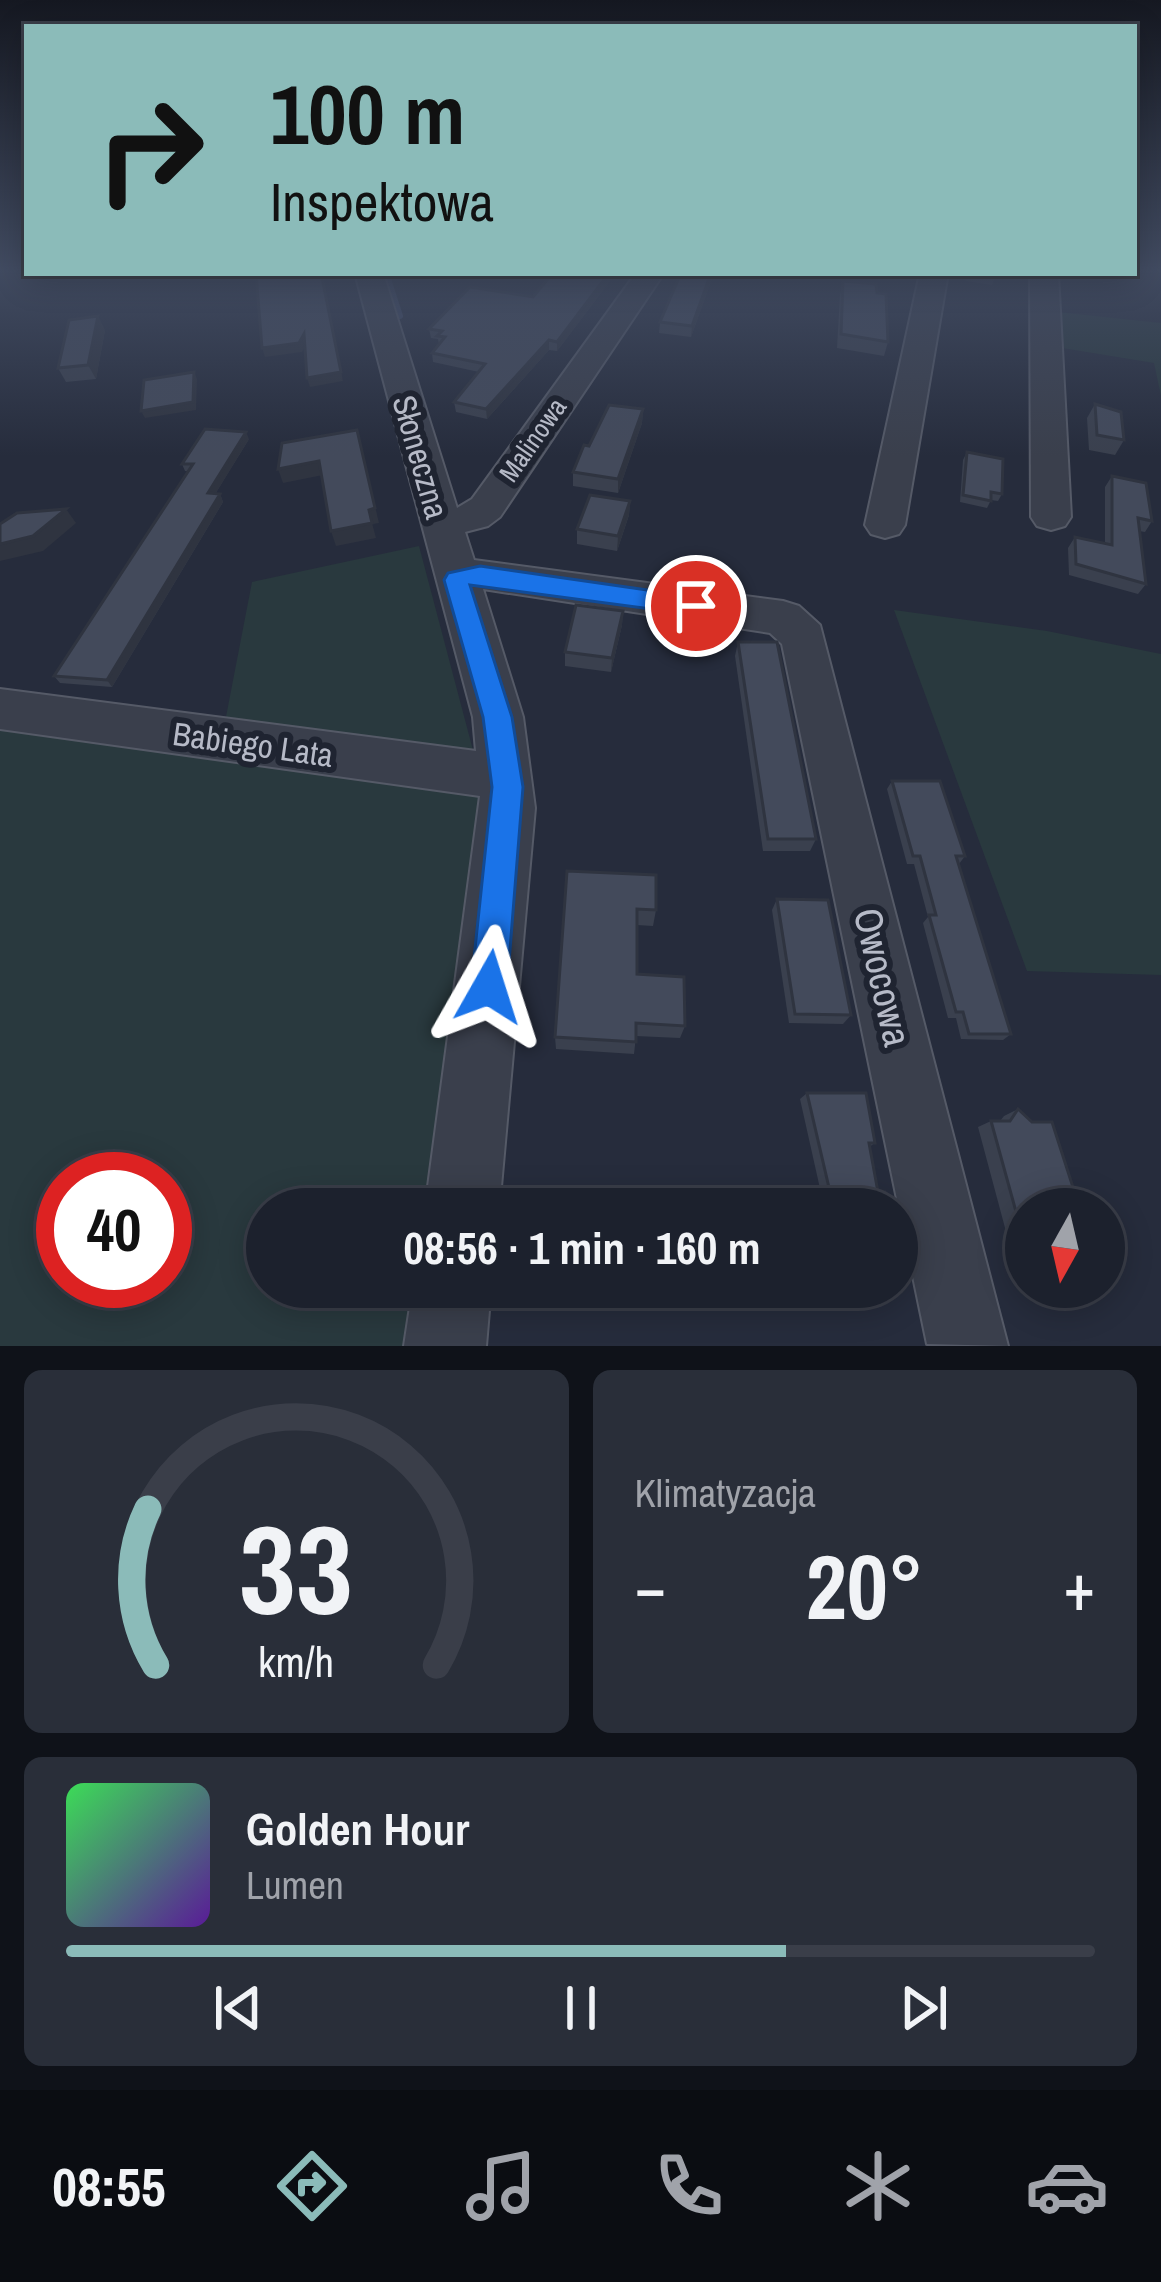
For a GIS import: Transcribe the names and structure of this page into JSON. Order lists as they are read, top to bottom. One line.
{"streets":{"street":["Malinowa","Słoneczna","Babiego Lata","Owocowa"]},"crossings":[["Malinowa","Słoneczna"],["Słoneczna","Babiego Lata"],["Słoneczna","Owocowa"]],"north":"bottom","page":{"turn":["100 m","Inspektowa"],"limit":"40","trip":"08:56 · 1 min · 160 m","tile":"Klimatyzacja","heat":["−","20°","+"],"song":["Golden Hour","Lumen"],"tabs":"08:55","gauge":["33","km/h"]}}
